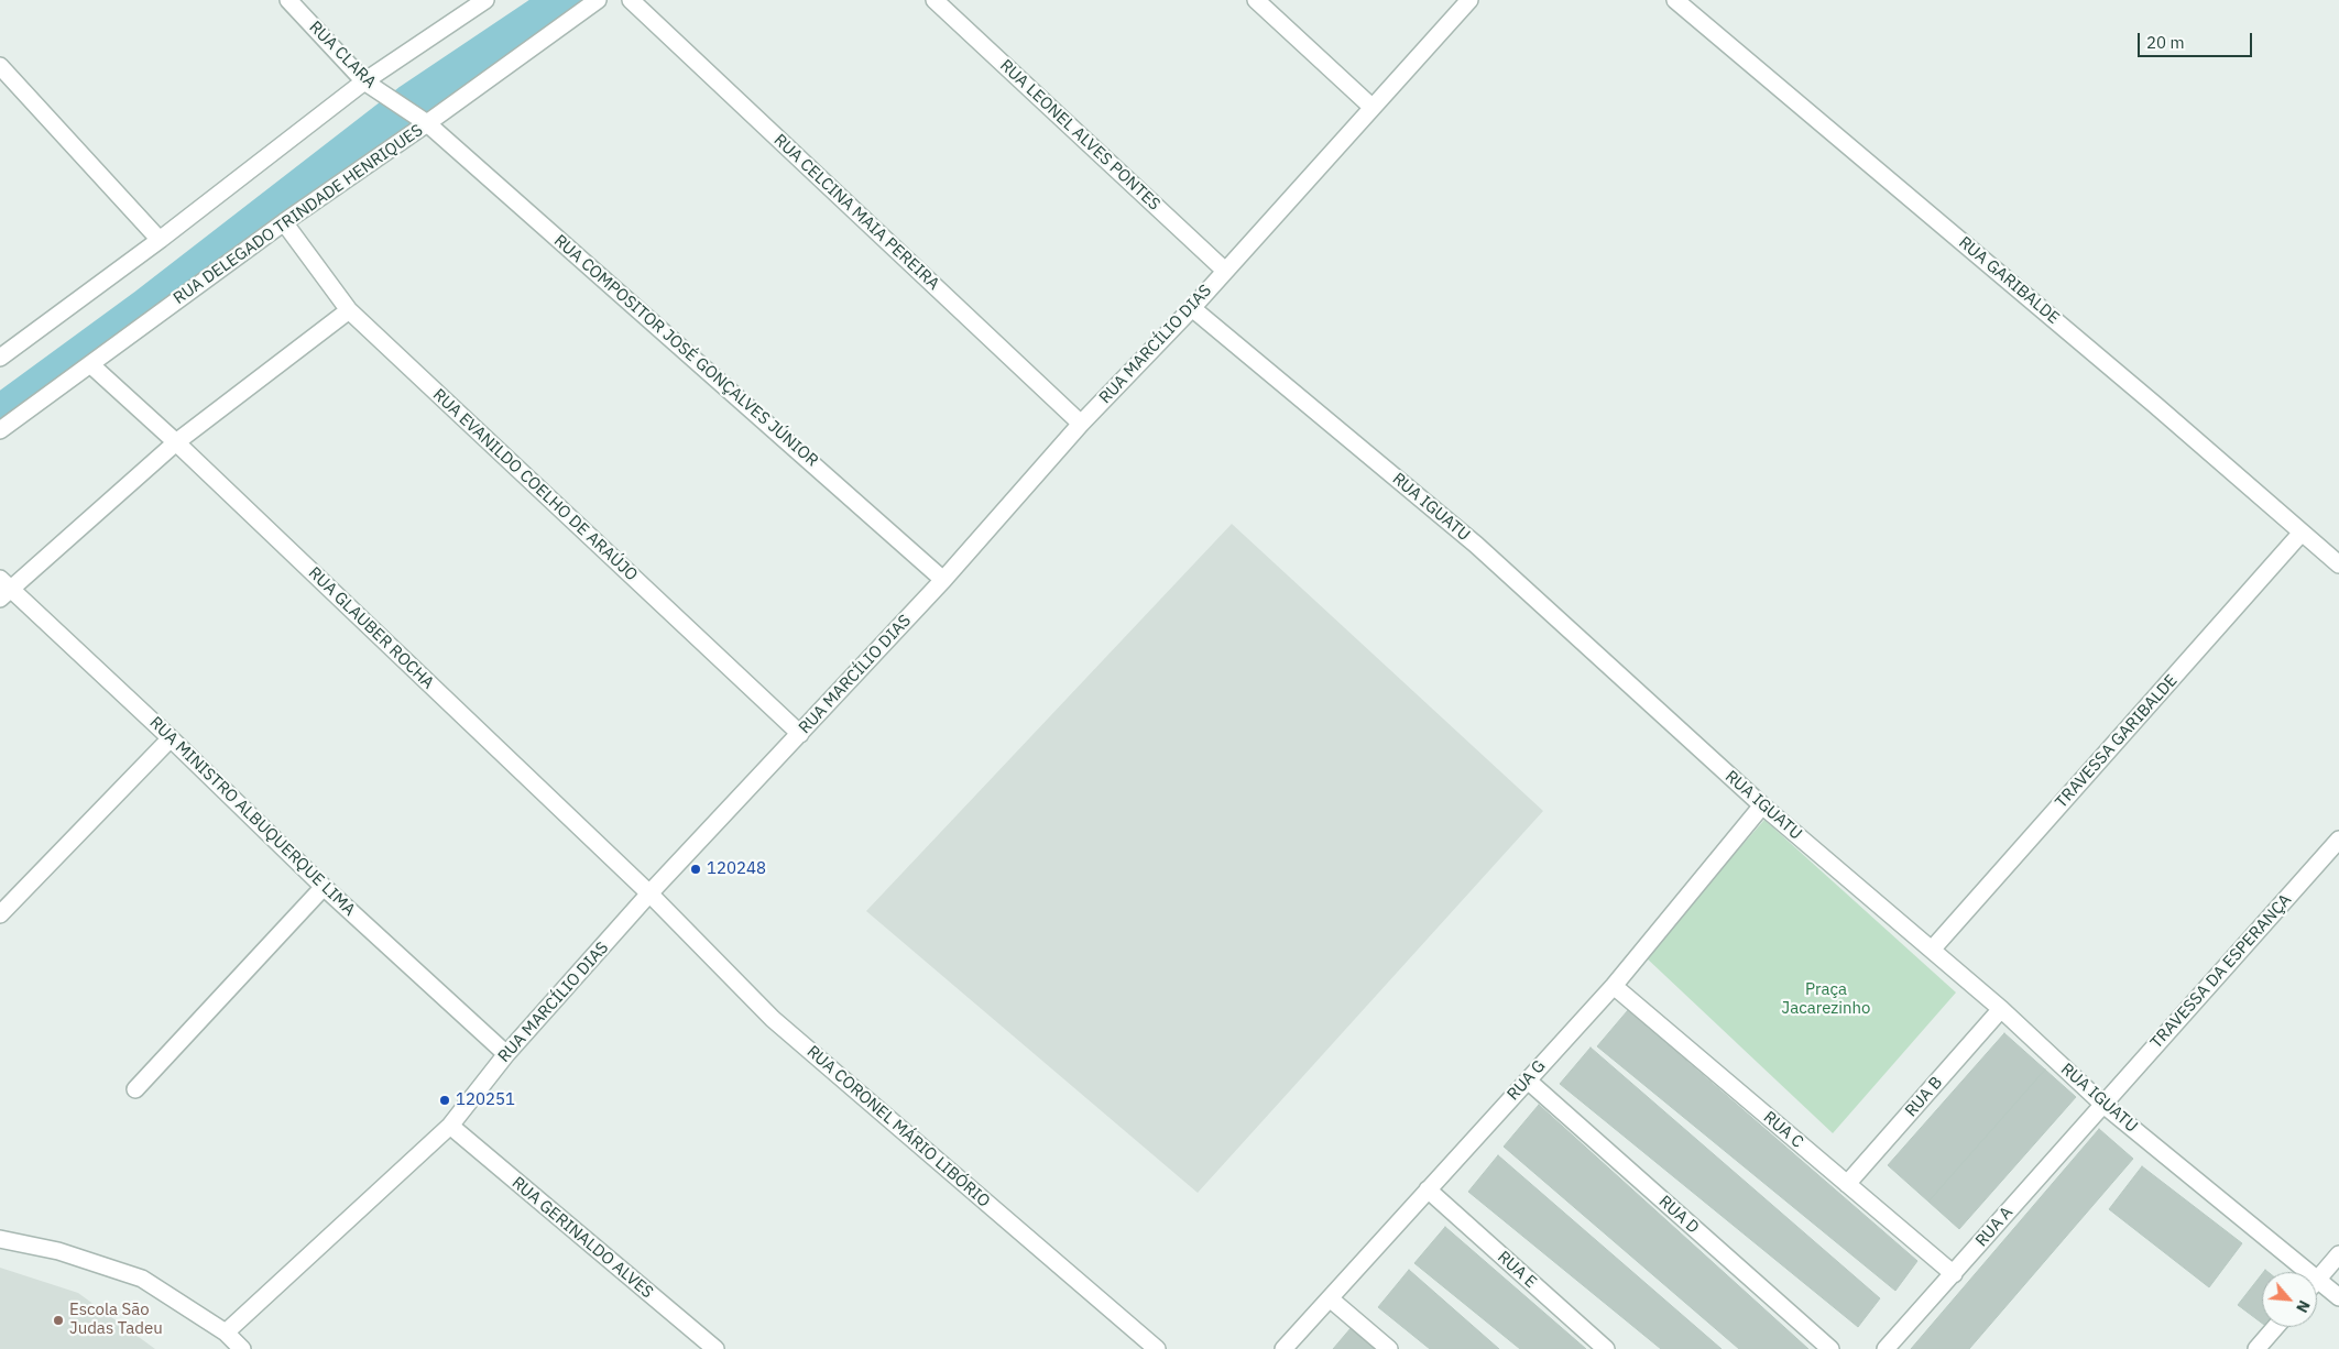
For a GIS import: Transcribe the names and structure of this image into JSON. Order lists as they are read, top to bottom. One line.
{"streets":{"street":["RUA CLARA","RUA LEONEL ALVES PONTES","RUA CELCINA MAIA PEREIRA","RUA DELEGADO TRINDADE HENRIQUES","RUA GARIBALDE","RUA MARCÍLIO DIAS","RUA COMPOSITOR JOSÉ GONÇALVES JÚNIOR","RUA EVANILDO COELHO DE ARAÚJO","RUA IGUATU","RUA GLAUBER ROCHA","TRAVESSA GARIBALDE","RUA MINISTRO ALBUQUERQUE LIMA","TRAVESSA DA ESPERANÇA","RUA G","RUA B","RUA CORONEL MÁRIO LIBÓRIO","RUA C","RUA D","RUA A","RUA GERINALDO ALVES","RUA E"]},"crossings":[["RUA CLARA","RUA DELEGADO TRINDADE HENRIQUES"],["RUA CLARA","RUA COMPOSITOR JOSÉ GONÇALVES JÚNIOR"],["RUA LEONEL ALVES PONTES","RUA MARCÍLIO DIAS"],["RUA CELCINA MAIA PEREIRA","RUA MARCÍLIO DIAS"],["RUA DELEGADO TRINDADE HENRIQUES","RUA COMPOSITOR JOSÉ GONÇALVES JÚNIOR"],["RUA DELEGADO TRINDADE HENRIQUES","RUA EVANILDO COELHO DE ARAÚJO"],["RUA DELEGADO TRINDADE HENRIQUES","RUA GLAUBER ROCHA"],["RUA GARIBALDE","TRAVESSA GARIBALDE"],["RUA MARCÍLIO DIAS","RUA COMPOSITOR JOSÉ GONÇALVES JÚNIOR"],["RUA MARCÍLIO DIAS","RUA EVANILDO COELHO DE ARAÚJO"],["RUA MARCÍLIO DIAS","RUA IGUATU"],["RUA MARCÍLIO DIAS","RUA GLAUBER ROCHA"],["RUA MARCÍLIO DIAS","RUA MINISTRO ALBUQUERQUE LIMA"],["RUA MARCÍLIO DIAS","RUA CORONEL MÁRIO LIBÓRIO"],["RUA MARCÍLIO DIAS","RUA GERINALDO ALVES"],["RUA IGUATU","TRAVESSA GARIBALDE"],["RUA IGUATU","TRAVESSA DA ESPERANÇA"],["RUA IGUATU","RUA G"],["RUA IGUATU","RUA B"],["RUA IGUATU","RUA A"],["RUA GLAUBER ROCHA","RUA CORONEL MÁRIO LIBÓRIO"],["TRAVESSA DA ESPERANÇA","RUA A"],["RUA G","RUA C"],["RUA G","RUA D"],["RUA G","RUA E"],["RUA B","RUA C"],["RUA C","RUA A"]],"parks":["Praça Jacarezinho"],"places":["120248","120251","Escola São Judas Tadeu"],"scale_bar":"20 m","north":"bottom right"}
